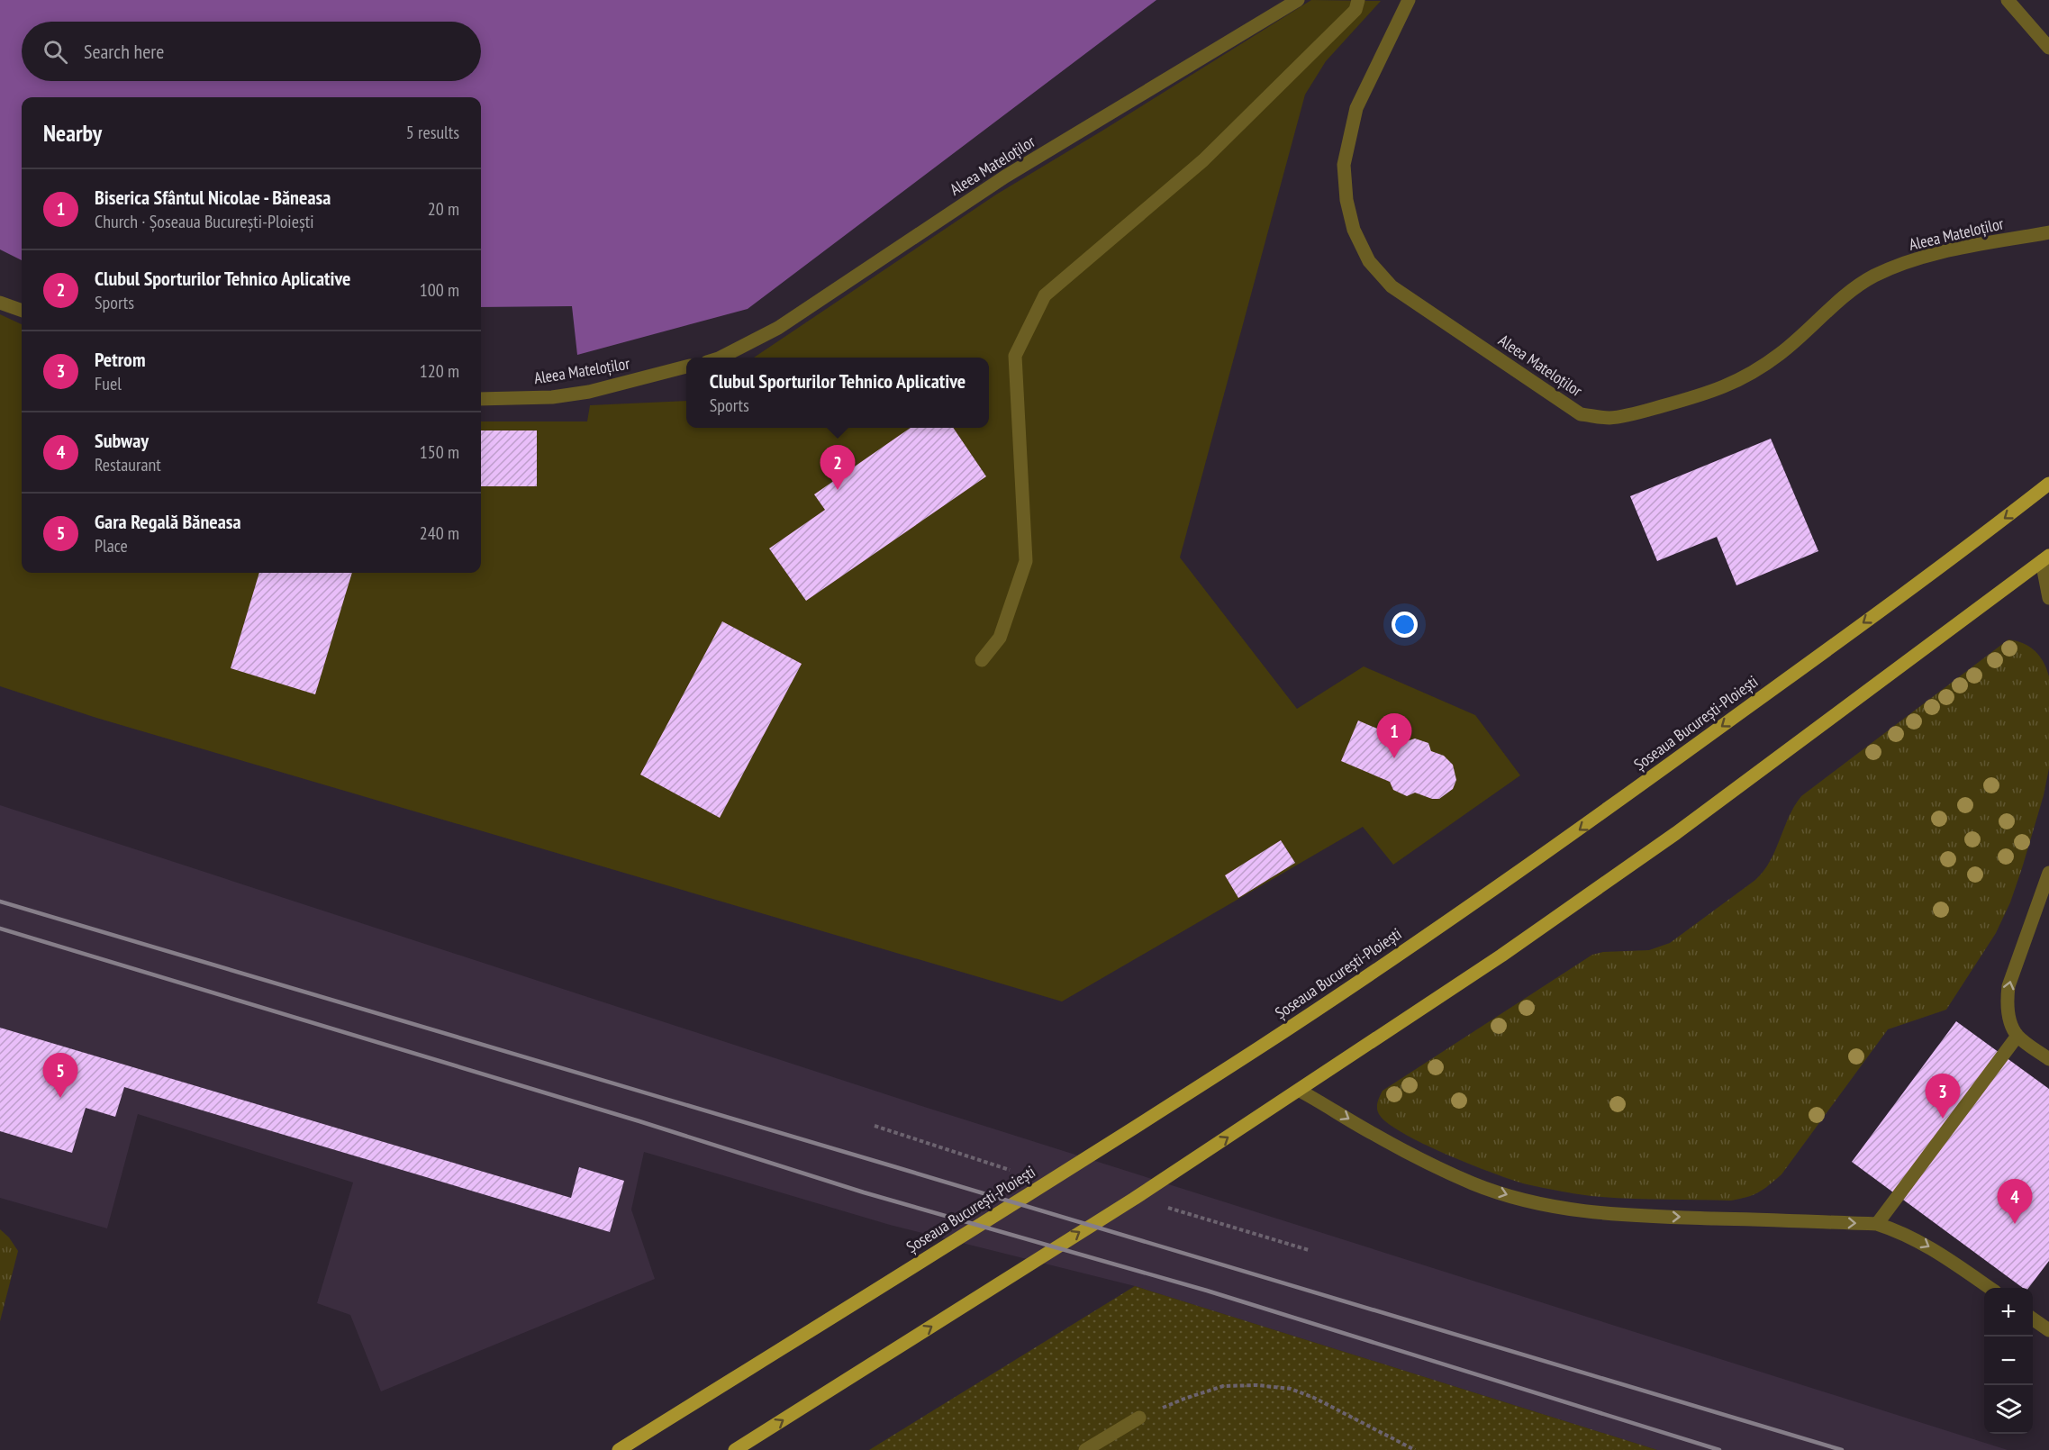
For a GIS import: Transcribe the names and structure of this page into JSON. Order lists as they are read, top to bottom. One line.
{"streets":{"main road":["Șoseaua București-Ploiești"],"lane":["Aleea Mateloților"]},"page":{"search":"Search here","heading":["Nearby","5 results"],"list":[{"mark":"1","name":"Biserica Sfântul Nicolae - Băneasa","note":"Church · Șoseaua București-Ploiești","value":"20 m"},{"mark":"2","name":"Clubul Sporturilor Tehnico Aplicative","note":"Sports","value":"100 m"},{"mark":"3","name":"Petrom","note":"Fuel","value":"120 m"},{"mark":"4","name":"Subway","note":"Restaurant","value":"150 m"},{"mark":"5","name":"Gara Regală Băneasa","note":"Place","value":"240 m"}],"popup":["Clubul Sporturilor Tehnico Aplicative","Sports"],"pins":["2","1","5","3","4"],"map_buttons":["+","−"]}}
